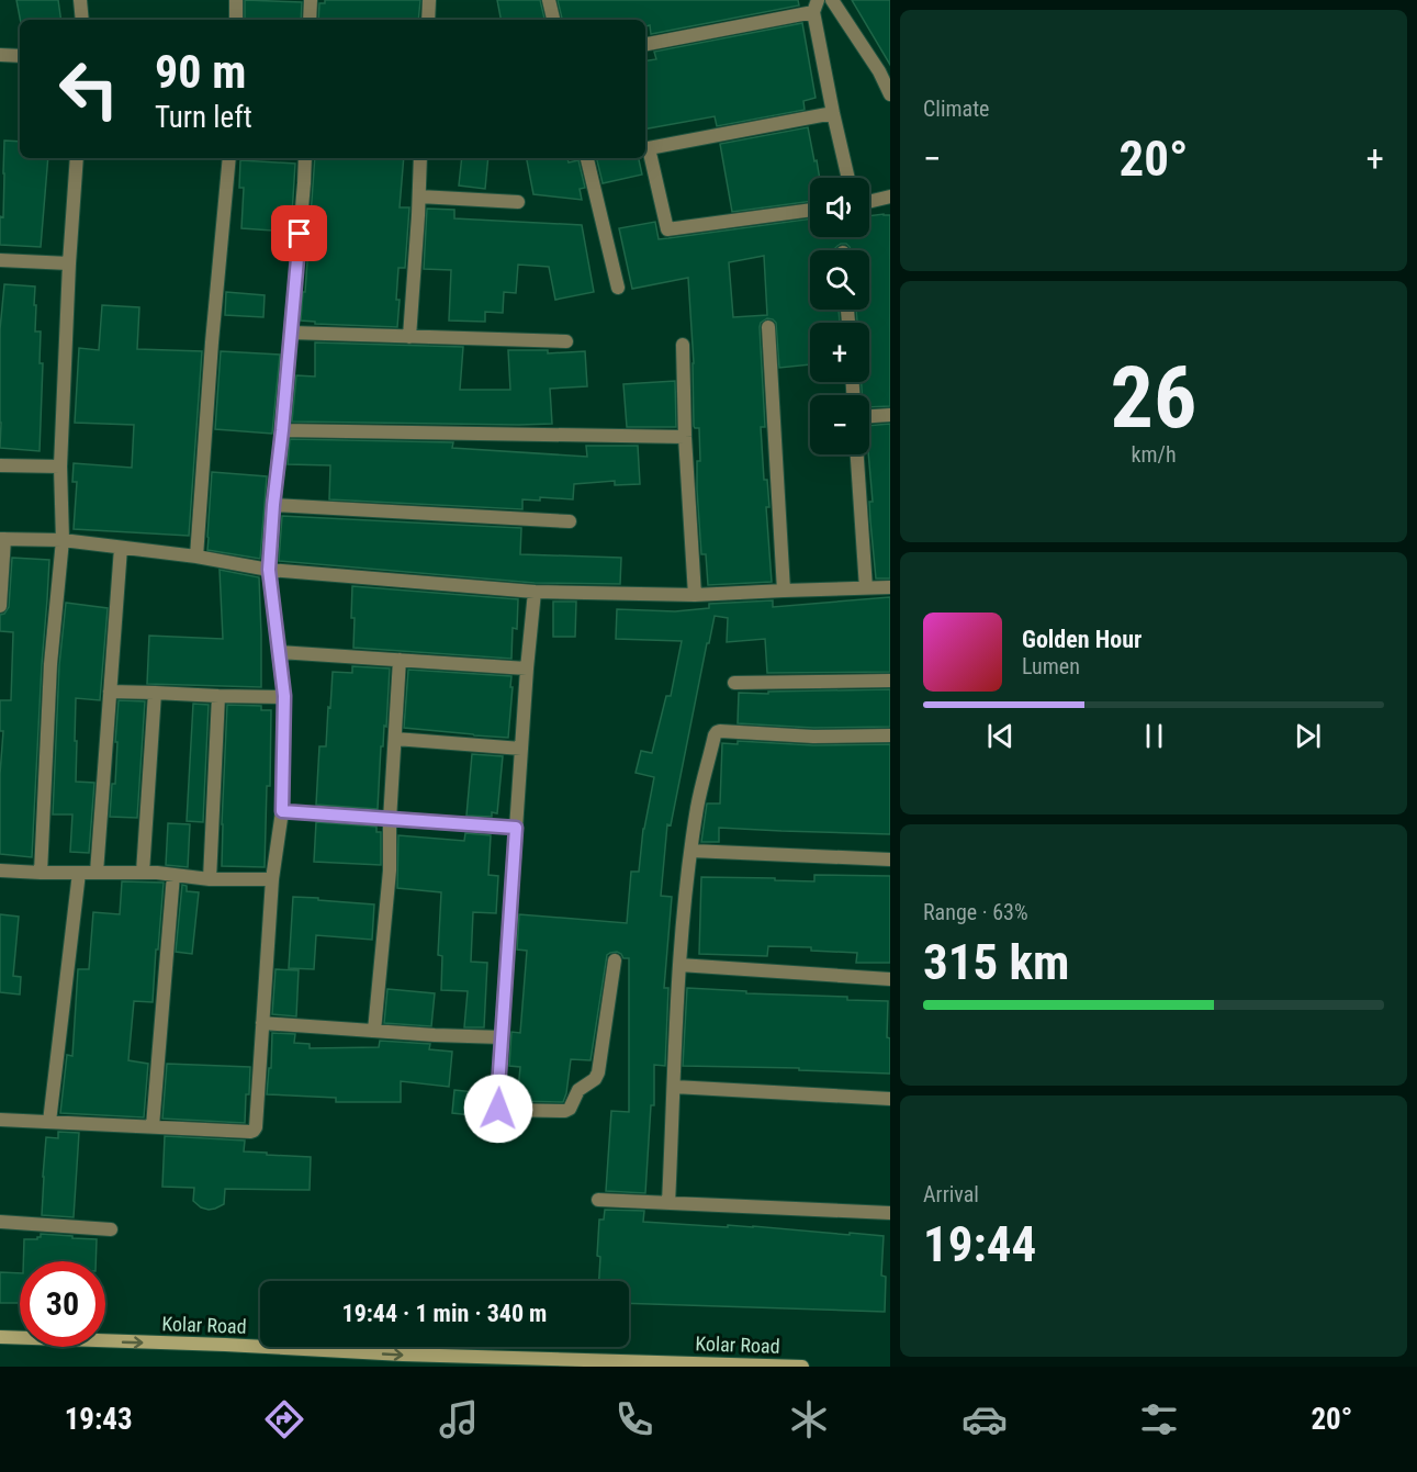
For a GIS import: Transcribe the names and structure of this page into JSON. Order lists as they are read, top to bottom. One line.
{"streets":{"main road":["Kolar Road"]},"one_way":["Kolar Road"],"page":{"tile":["Climate",["26","km/h"],["Range · 63%","315 km"],["Arrival","19:44"]],"turn":["90 m","Turn left"],"heat":["−","20°","+"],"map_buttons":["+","−"],"song":["Golden Hour","Lumen"],"limit":"30","trip":"19:44 · 1 min · 340 m","tabs":["19:43","20°"]}}
